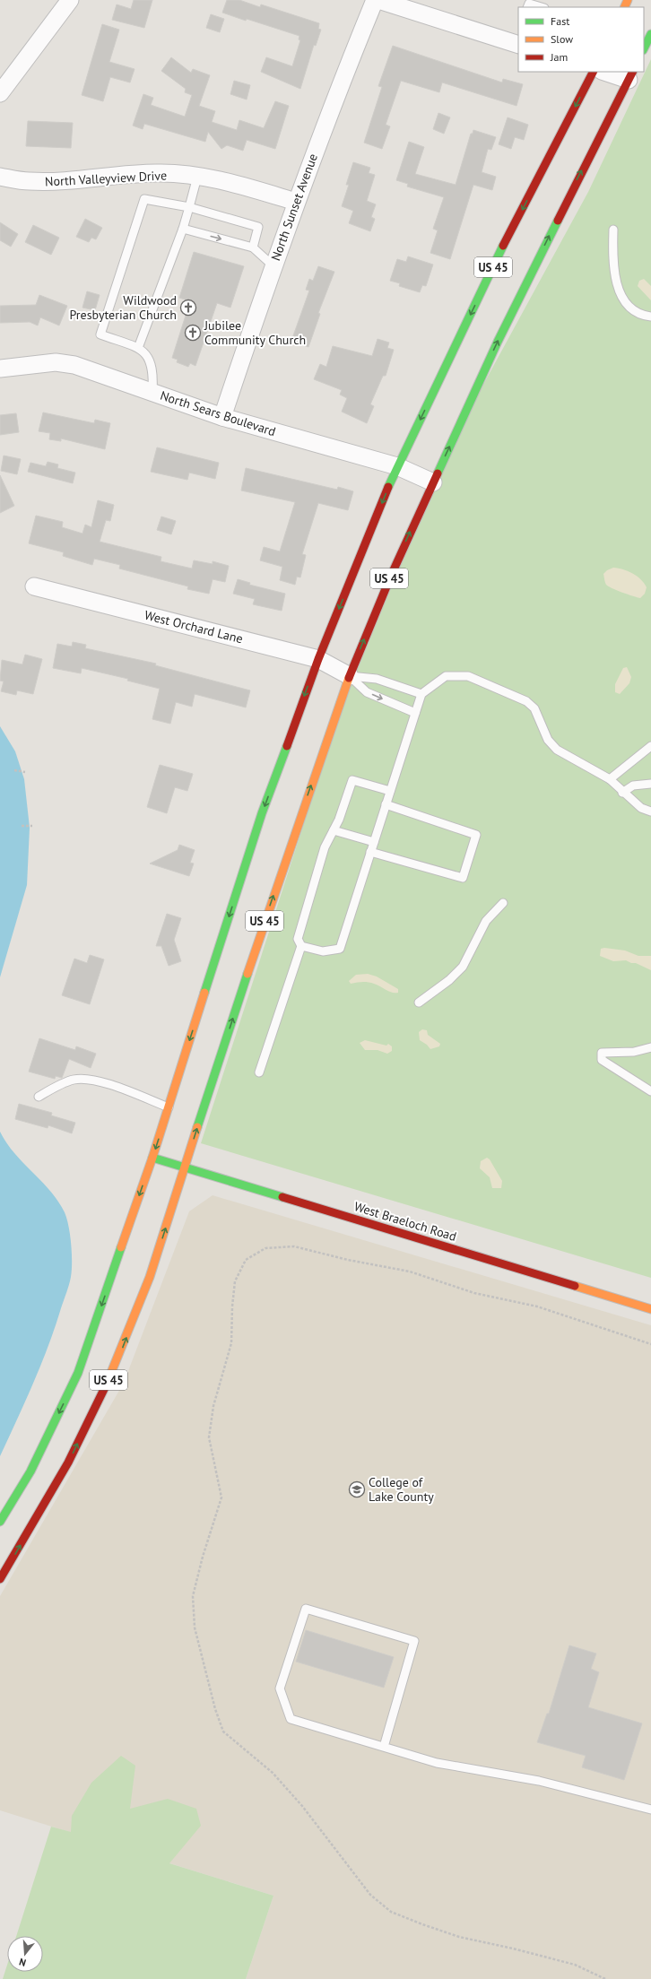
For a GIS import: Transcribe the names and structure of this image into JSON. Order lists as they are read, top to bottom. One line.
{"streets":{"main road":["US 45","West Braeloch Road"],"street":["North Valleyview Drive","North Sunset Avenue","North Sears Boulevard","West Orchard Lane"]},"crossings":[["North Valleyview Drive","North Sunset Avenue"],["North Sunset Avenue","North Sears Boulevard"],["US 45","North Sears Boulevard"],["US 45","West Orchard Lane"],["US 45","West Braeloch Road"]],"places":{"church":["Wildwood Presbyterian Church","Jubilee Community Church"],"school or university":["College of Lake County"]},"legend":["Fast","Slow","Jam"],"north":"bottom"}
